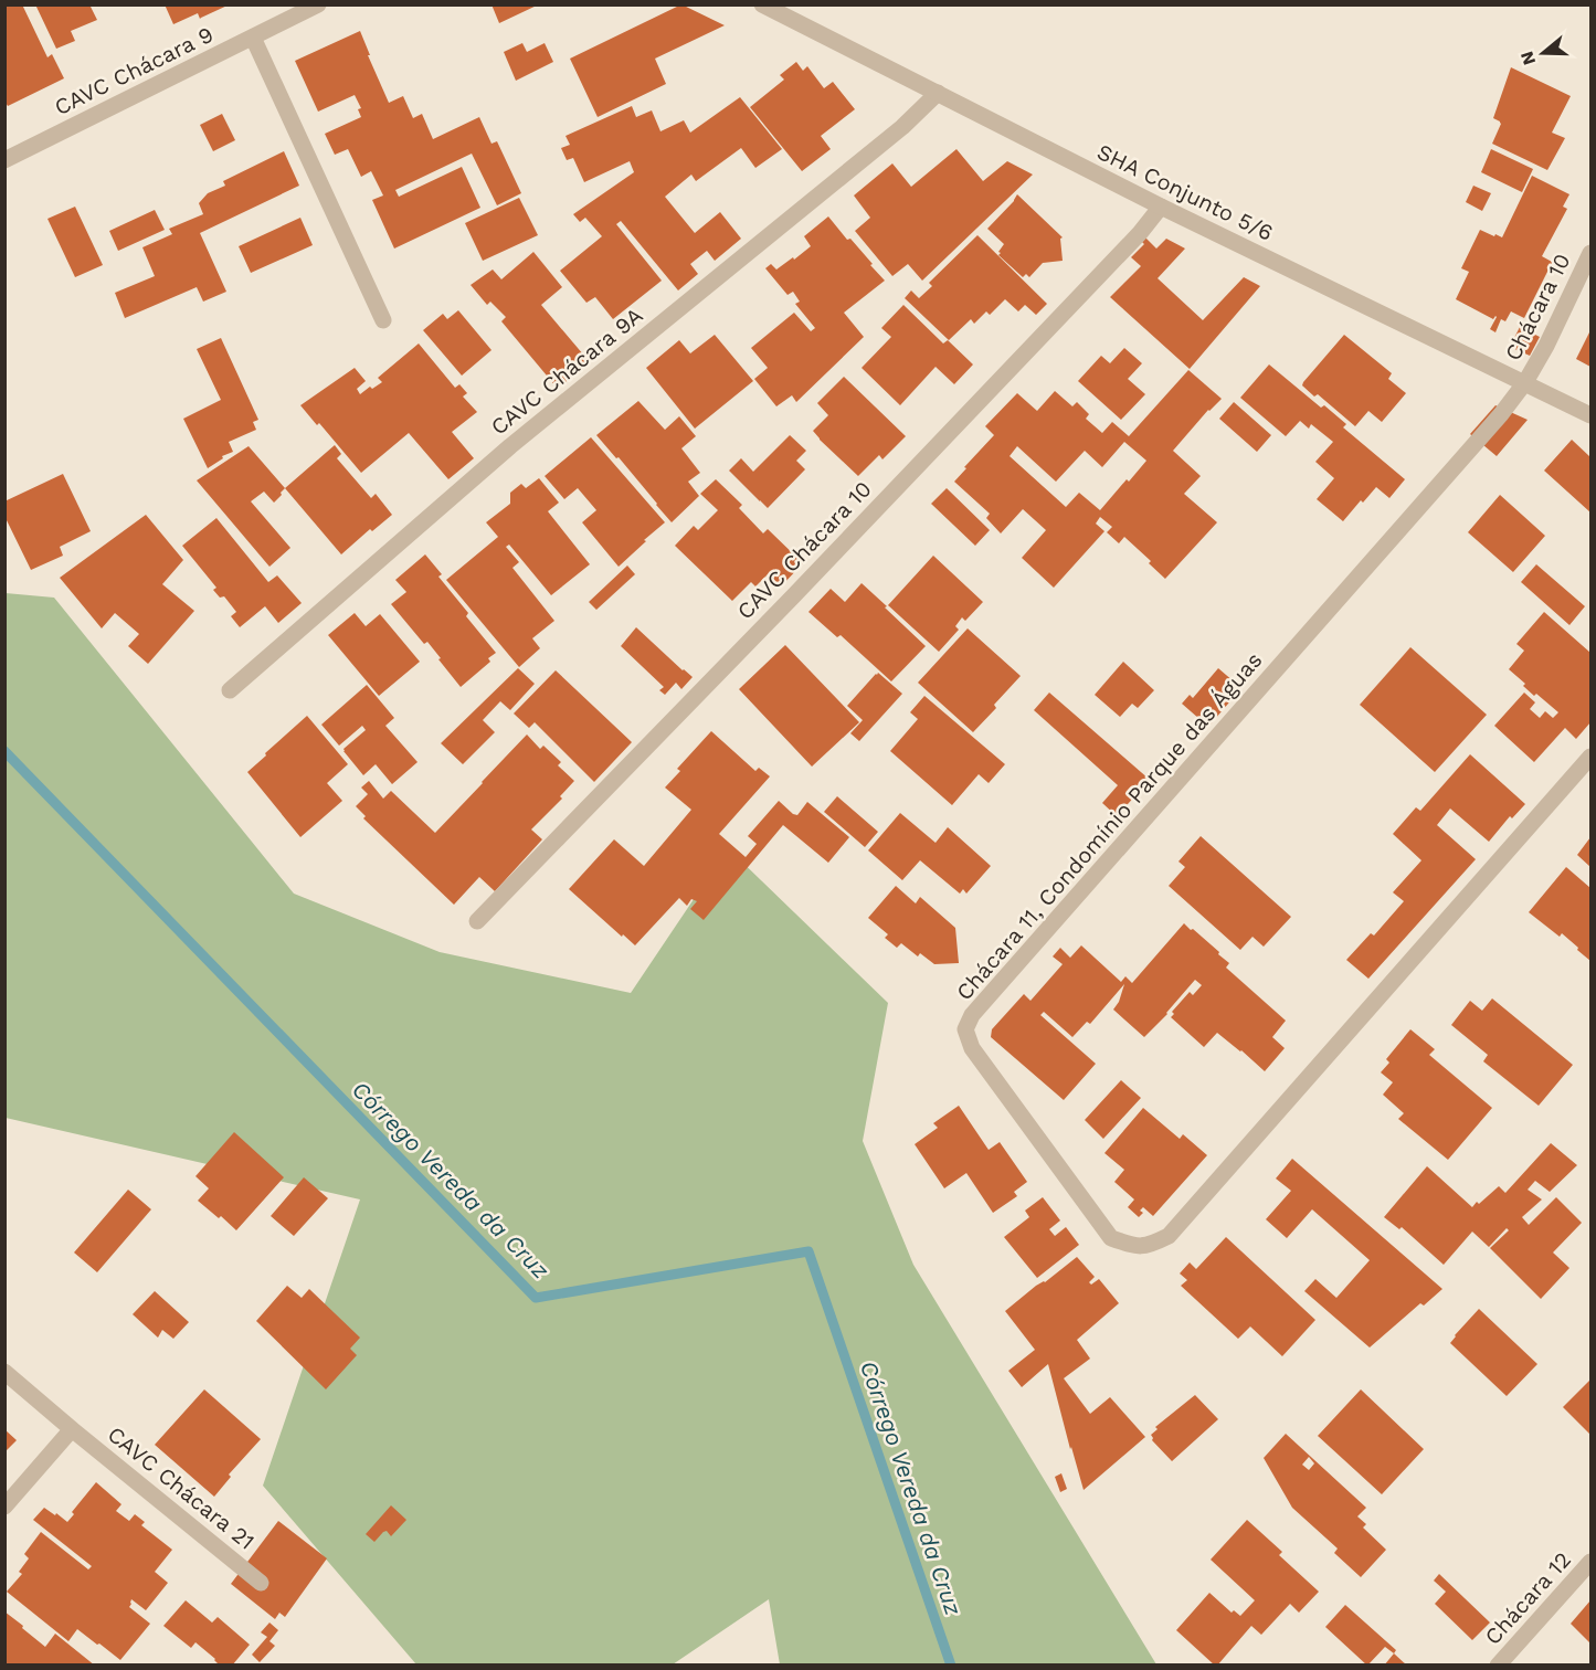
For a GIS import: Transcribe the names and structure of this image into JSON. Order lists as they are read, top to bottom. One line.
{"streets":{"street":["CAVC Chácara 9","SHA Conjunto 5/6","Chácara 10","CAVC Chácara 9A","CAVC Chácara 10","Chácara 11, Condomínio Parque das Águas","CAVC Chácara 21","Chácara 12"]},"crossings":[["SHA Conjunto 5/6","Chácara 10"],["SHA Conjunto 5/6","CAVC Chácara 9A"],["SHA Conjunto 5/6","CAVC Chácara 10"],["Chácara 10","Chácara 11, Condomínio Parque das Águas"]],"water":["Córrego Vereda da Cruz"],"north":"left"}
